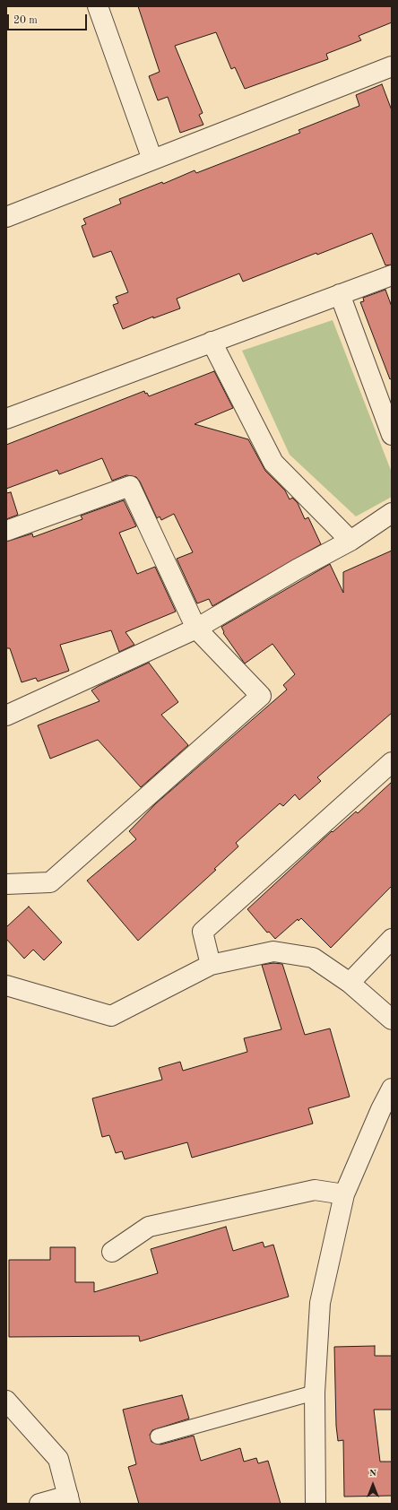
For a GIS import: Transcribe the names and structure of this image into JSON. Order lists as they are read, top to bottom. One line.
{"scale_bar":"20 m","north":"top"}
